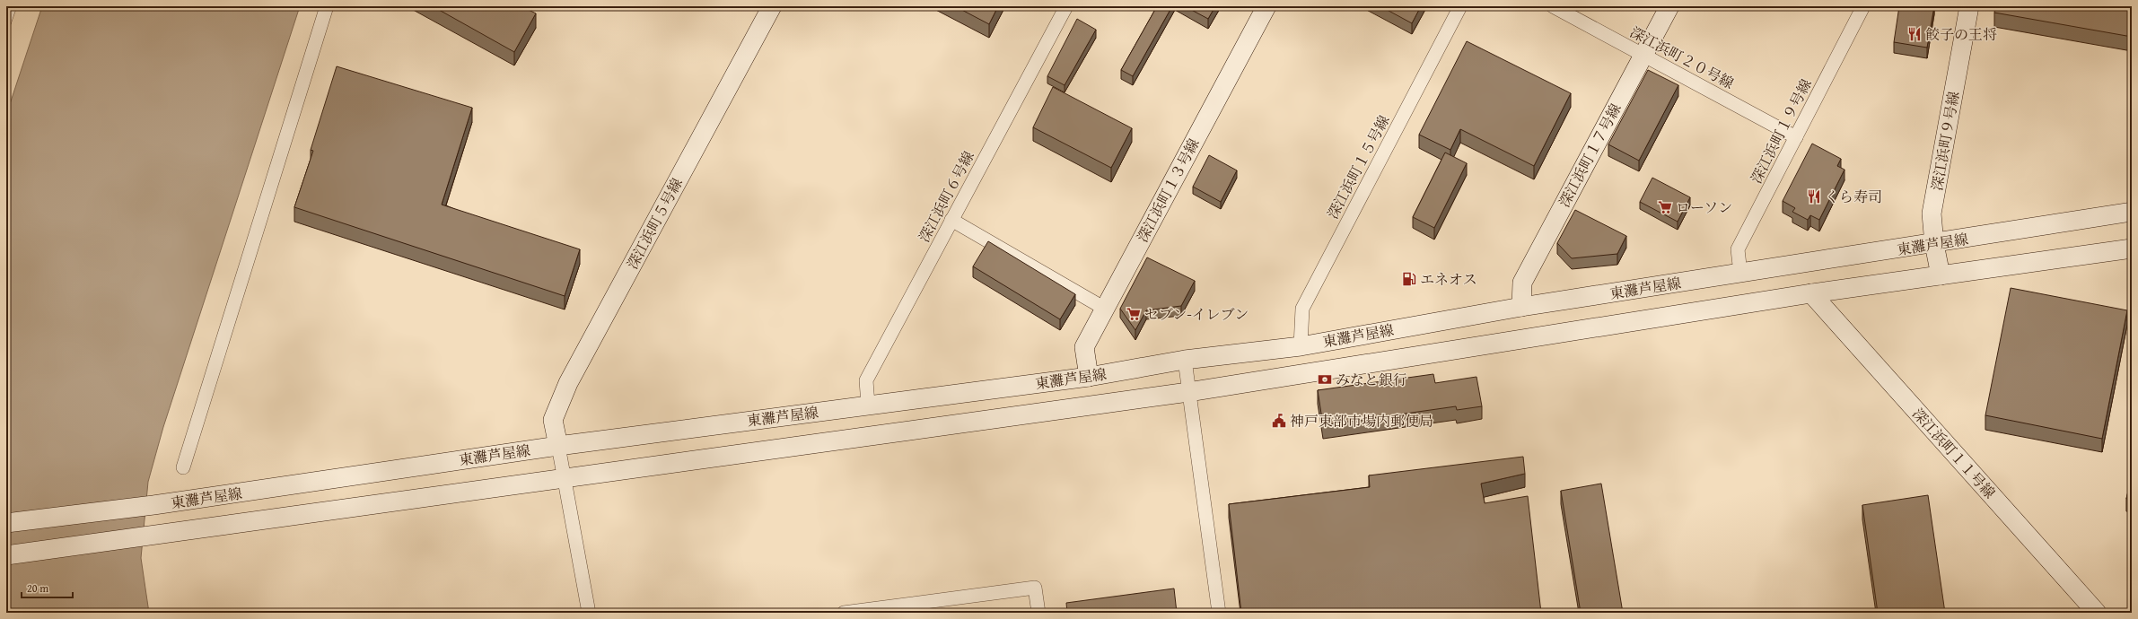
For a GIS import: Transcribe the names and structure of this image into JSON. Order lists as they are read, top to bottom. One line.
{"streets":{"main road":["深江浜町９号線","深江浜町１７号線","深江浜町１３号線","深江浜町５号線","東灘芦屋線","深江浜町１１号線"],"street":["深江浜町２０号線","深江浜町１９号線","深江浜町１５号線","深江浜町６号線"]},"crossings":[["深江浜町２０号線","深江浜町１９号線"],["深江浜町２０号線","深江浜町１７号線"],["深江浜町１９号線","東灘芦屋線"],["深江浜町９号線","東灘芦屋線"],["深江浜町１７号線","東灘芦屋線"],["深江浜町１５号線","東灘芦屋線"],["深江浜町１３号線","東灘芦屋線"],["深江浜町６号線","東灘芦屋線"],["深江浜町５号線","東灘芦屋線"],["東灘芦屋線","深江浜町１１号線"]],"places":{"restaurant":["餃子の王将","くら寿司"],"supermarket":["ローソン","セブン-イレブン"],"fuel station":["エネオス"],"bank":["みなと銀行"],"public building":["神戸東部市場内郵便局"]},"scale_bar":"20 m"}
